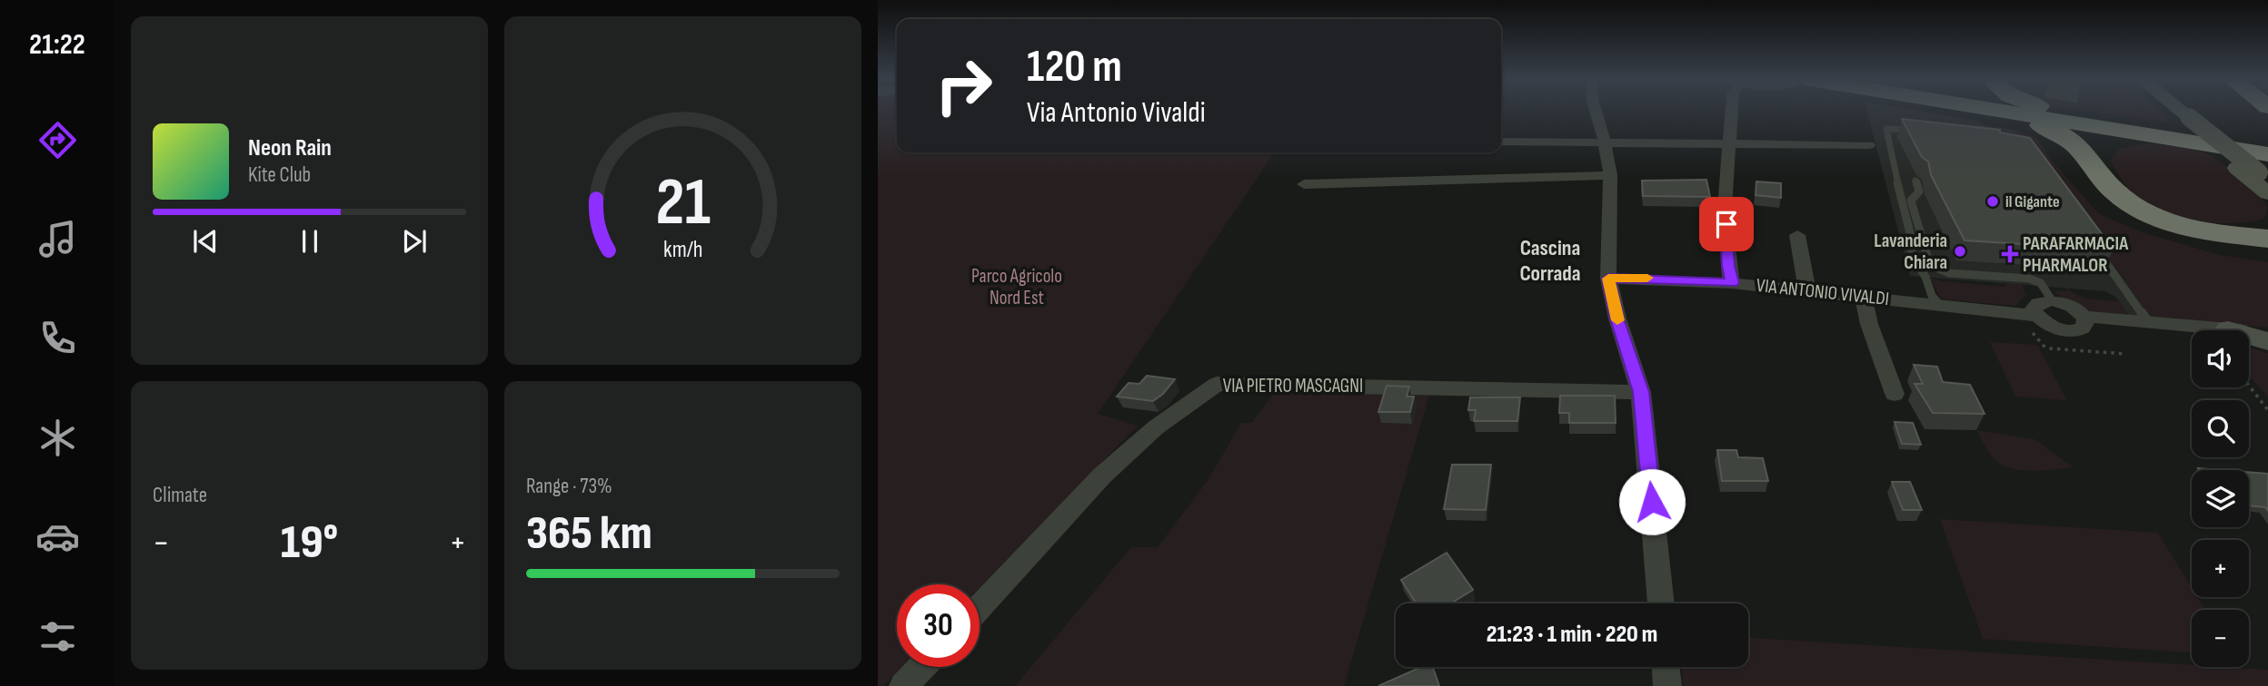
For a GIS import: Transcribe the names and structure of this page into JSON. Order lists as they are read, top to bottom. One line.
{"streets":{"street":["VIA ANTONIO VIVALDI","VIA PIETRO MASCAGNI"]},"districts":["Cascina Corrada"],"parks":["Parco Agricolo Nord Est"],"places":{"other":["il Gigante","Lavanderia Chiara"],"health":["PARAFARMACIA PHARMALOR"]},"page":{"tabs":"21:22","turn":["120 m","Via Antonio Vivaldi"],"song":["Neon Rain","Kite Club"],"map_buttons":["+","−"],"tile":["Climate",["Range · 73%","365 km"]],"heat":["−","19°","+"],"limit":"30","trip":"21:23 · 1 min · 220 m","gauge":["21","km/h"]}}
